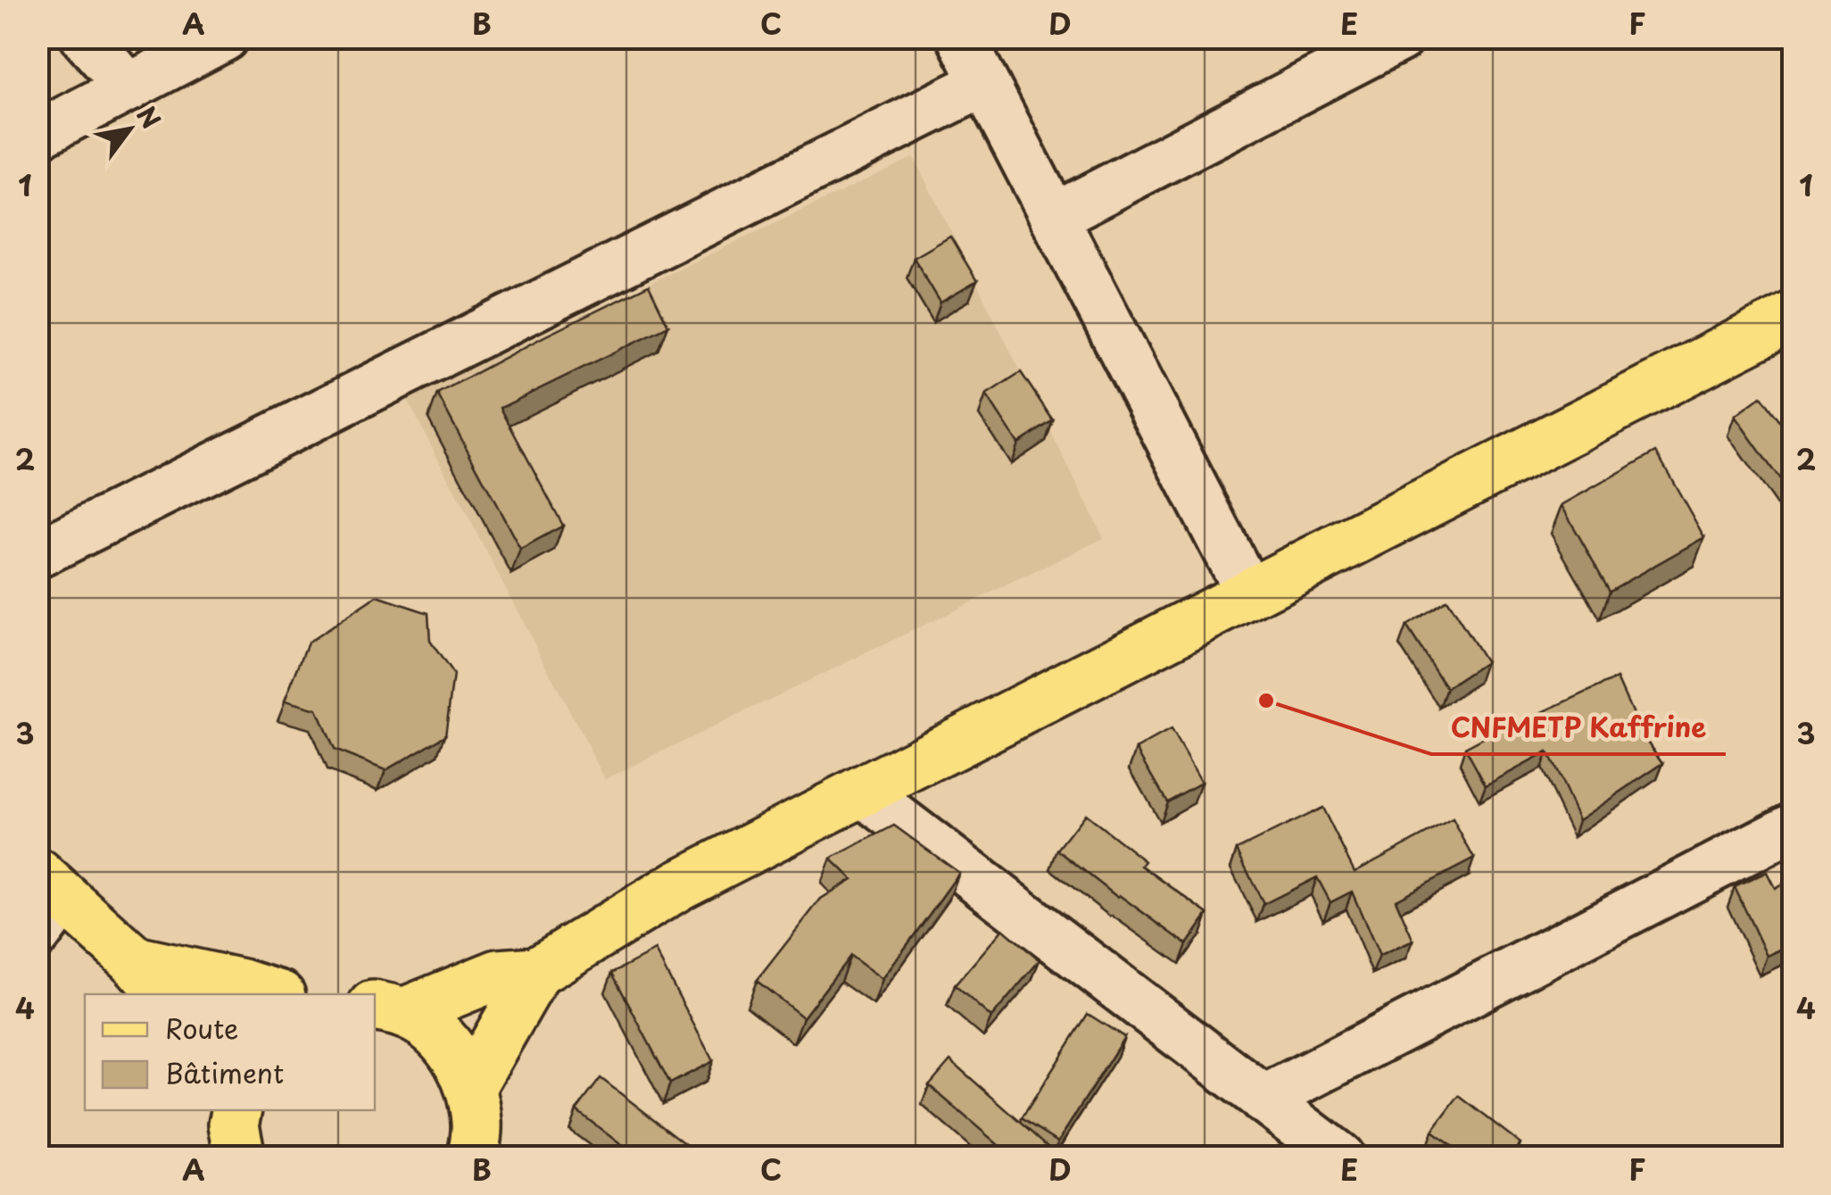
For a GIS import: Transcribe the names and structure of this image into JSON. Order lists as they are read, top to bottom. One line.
{"places":["CNFMETP Kaffrine"],"legend":["Route","Bâtiment"],"north":"top right","grid":{"columns":["A","B","C","D","E","F"],"rows":["1","2","3","4"]}}
